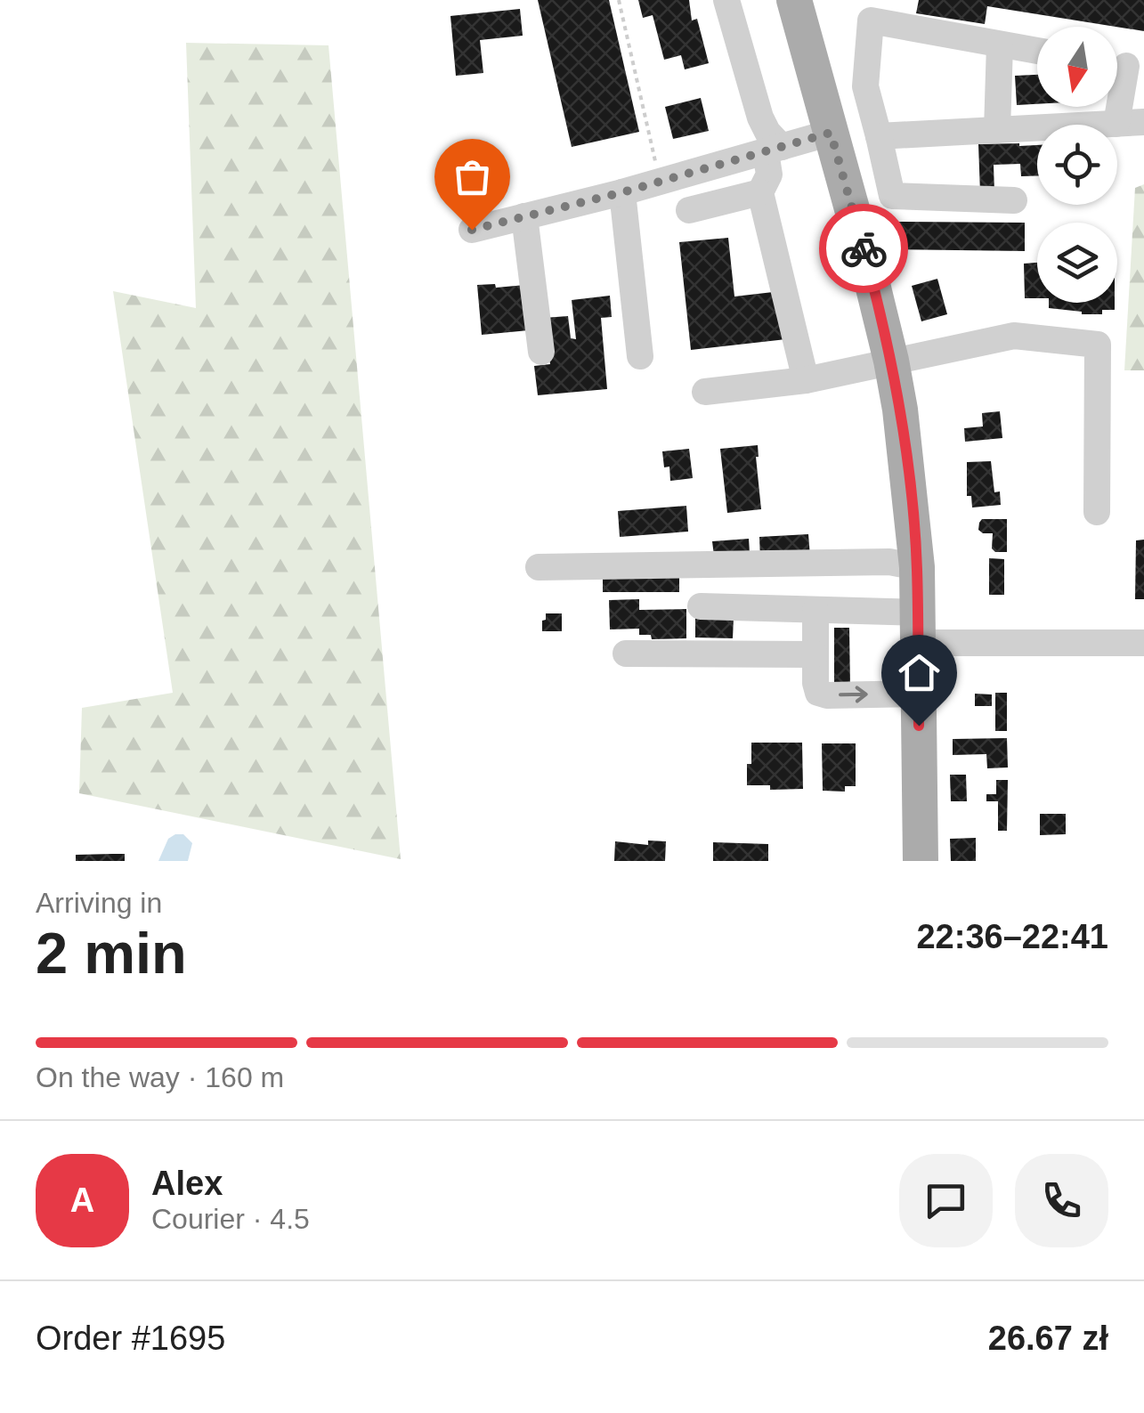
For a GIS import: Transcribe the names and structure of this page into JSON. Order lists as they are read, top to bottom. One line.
{"north":"bottom","page":{"heading":["2 min","Arriving in","22:36–22:41"],"panel":["Alex","Courier · 4.5","Order #1695","26.67 zł"],"bar":"On the way · 160 m","round":"A"}}
